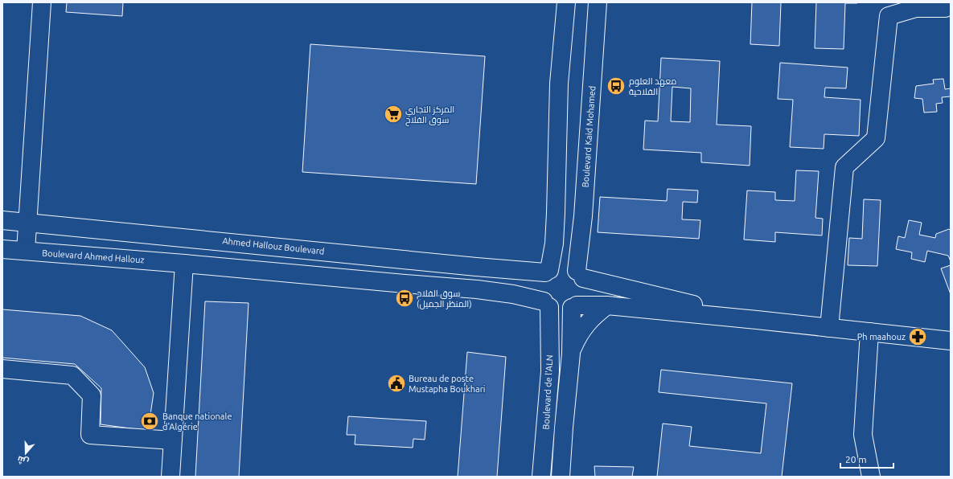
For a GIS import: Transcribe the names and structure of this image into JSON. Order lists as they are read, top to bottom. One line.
{"streets":{"main road":["Boulevard Kaid Mohamed","Ahmed Hallouz Boulevard","Boulevard Ahmed Hallouz","Boulevard de l'ALN"]},"crossings":[["Boulevard Kaid Mohamed","Ahmed Hallouz Boulevard"],["Boulevard Kaid Mohamed","Boulevard de l'ALN"],["Ahmed Hallouz Boulevard","Boulevard de l'ALN"]],"places":{"bus stop":["معهد العلوم الفلاحية","سوق الفلاح (المنظر الجميل)"],"supermarket":["المركز التجاري سوق الفلاح"],"pharmacy":["Ph maahouz"],"public building":["Bureau de poste Mustapha Boukhari"],"bank":["Banque nationale d'Algérie"]},"scale_bar":"20 m","north":"bottom"}
